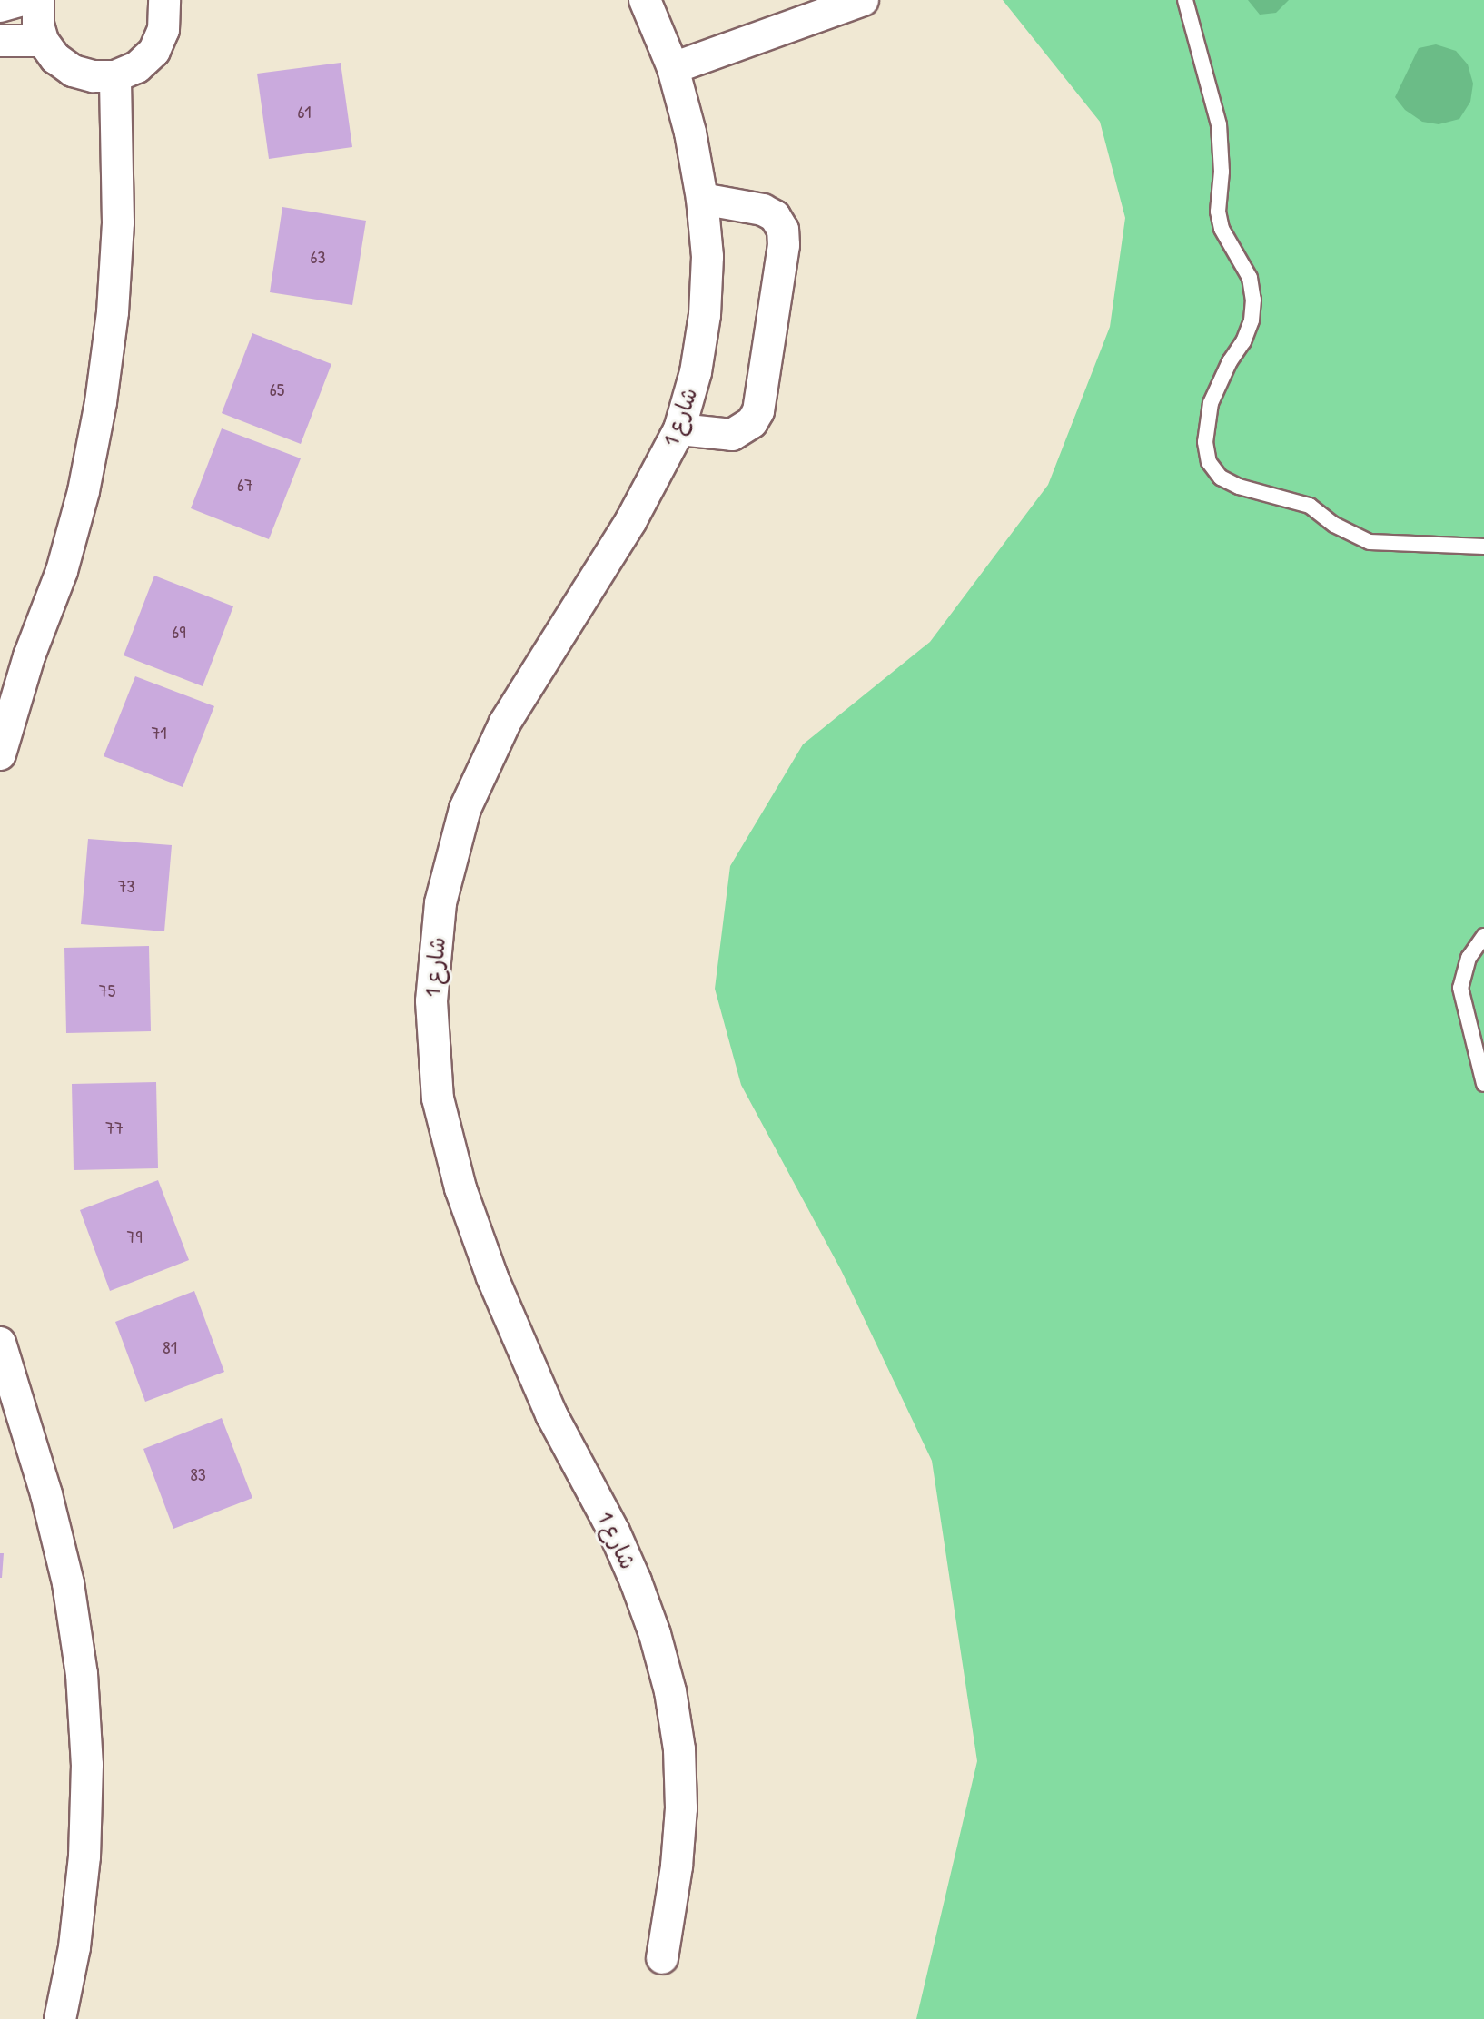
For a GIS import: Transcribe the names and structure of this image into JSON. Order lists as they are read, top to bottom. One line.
{"streets":{"street":["شارع 1"]},"house_numbers":["61","63","65","67","69","71","73","75","77","79","81","83"]}
